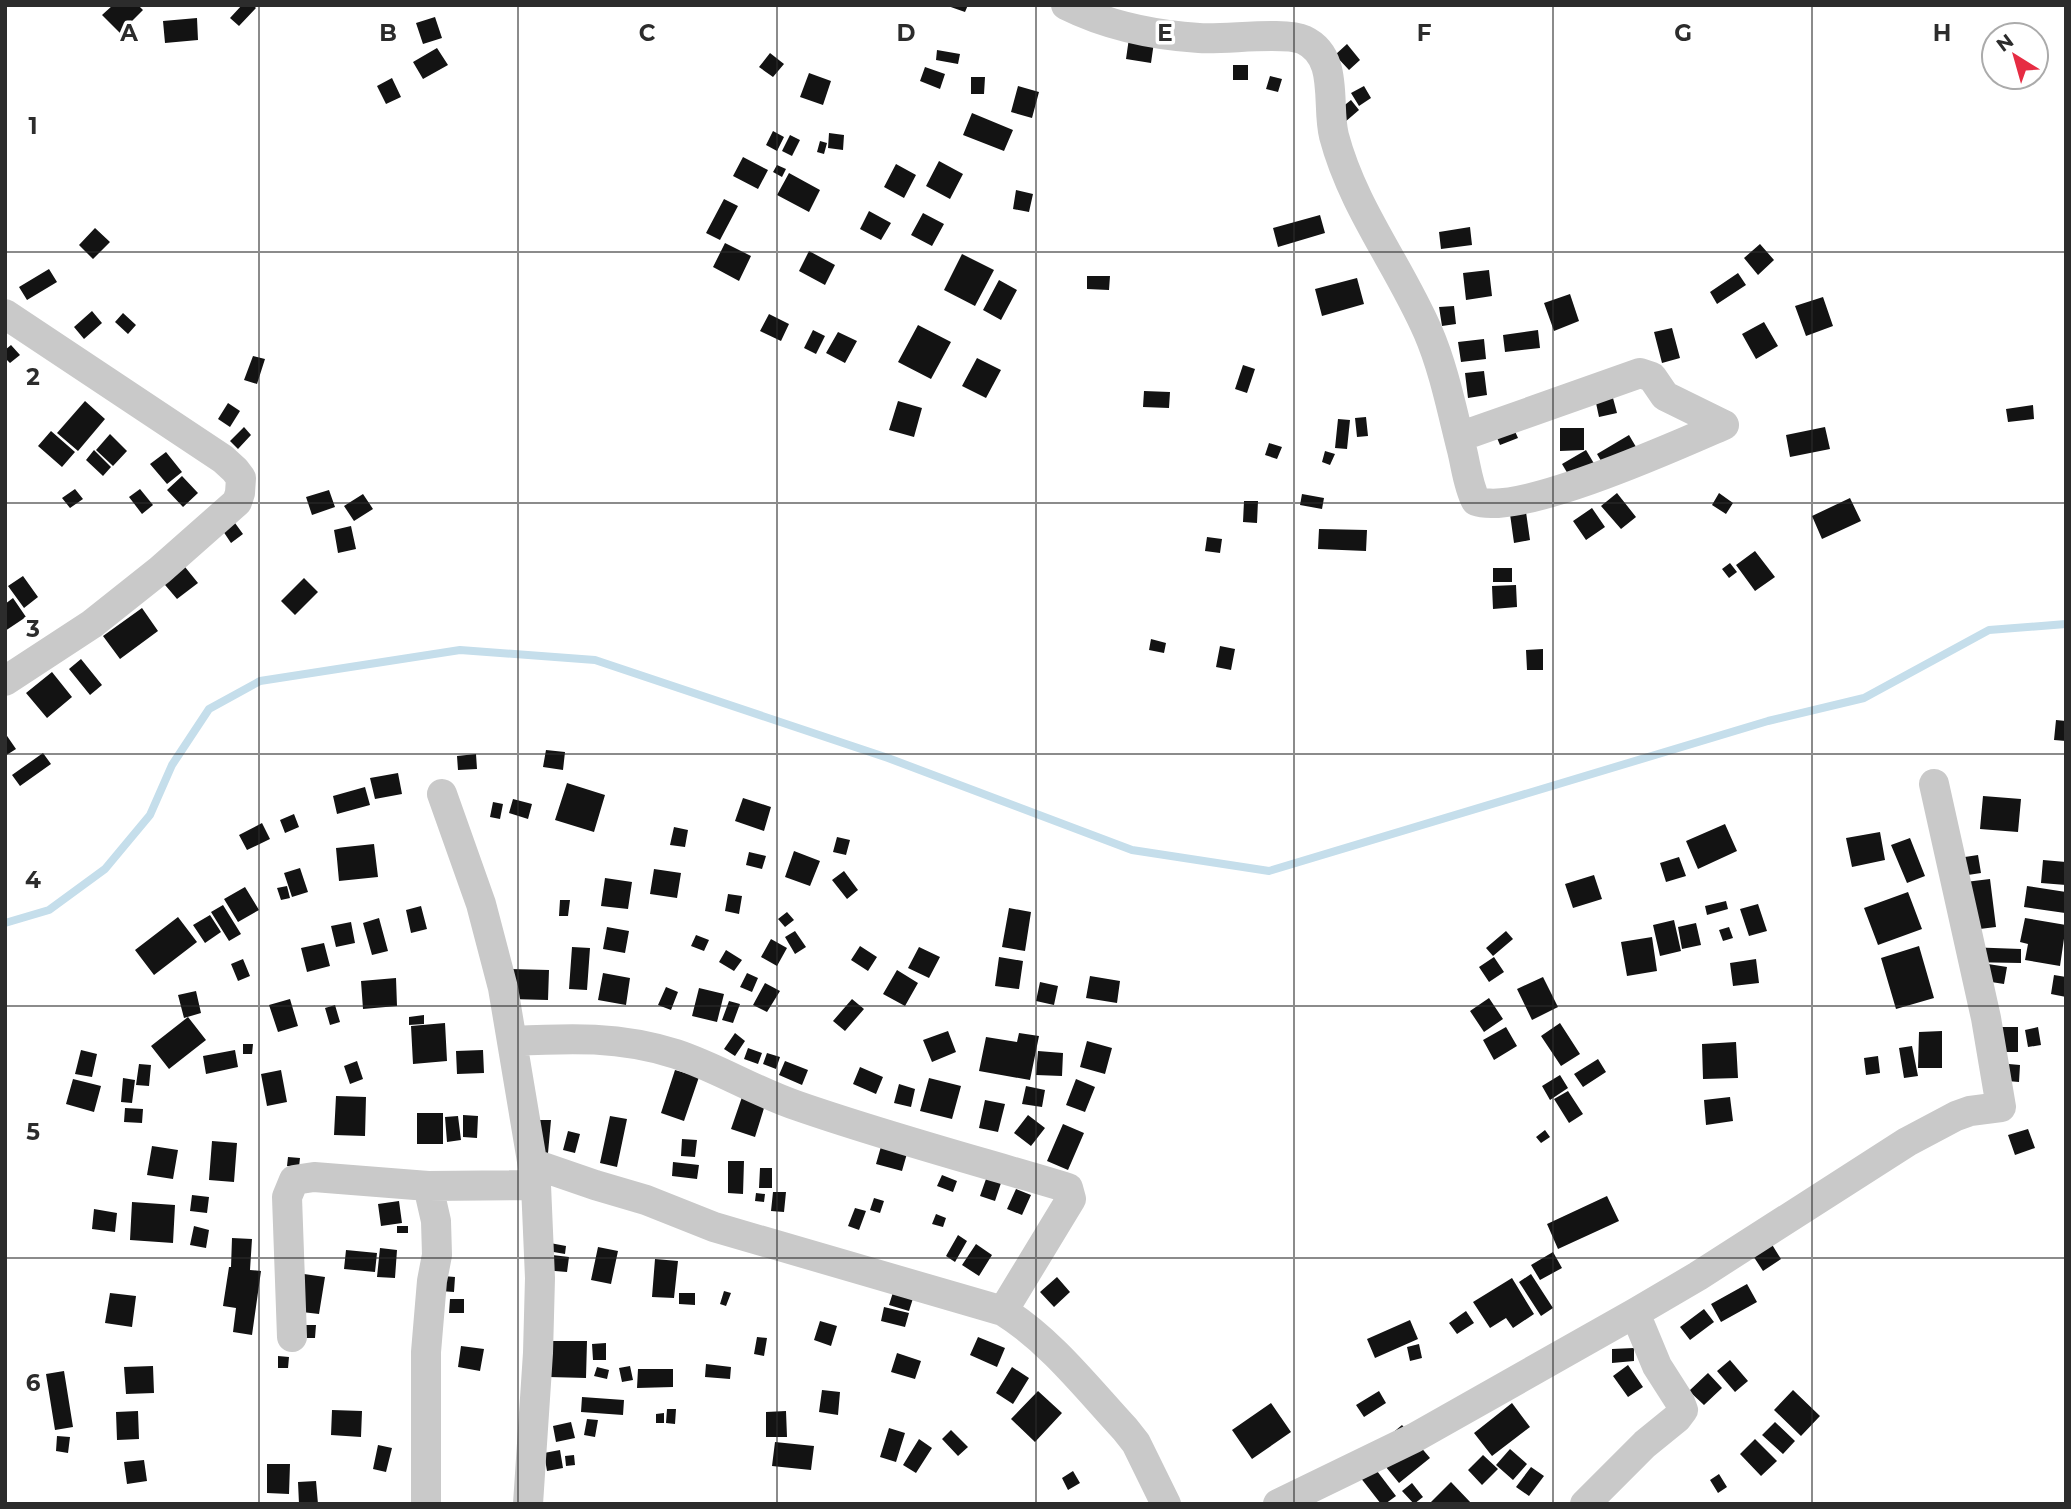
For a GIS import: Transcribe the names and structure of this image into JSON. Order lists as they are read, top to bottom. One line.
{"north":"top left","grid":{"columns":["A","B","C","D","E","F","G","H"],"rows":["1","2","3","4","5","6"]}}
